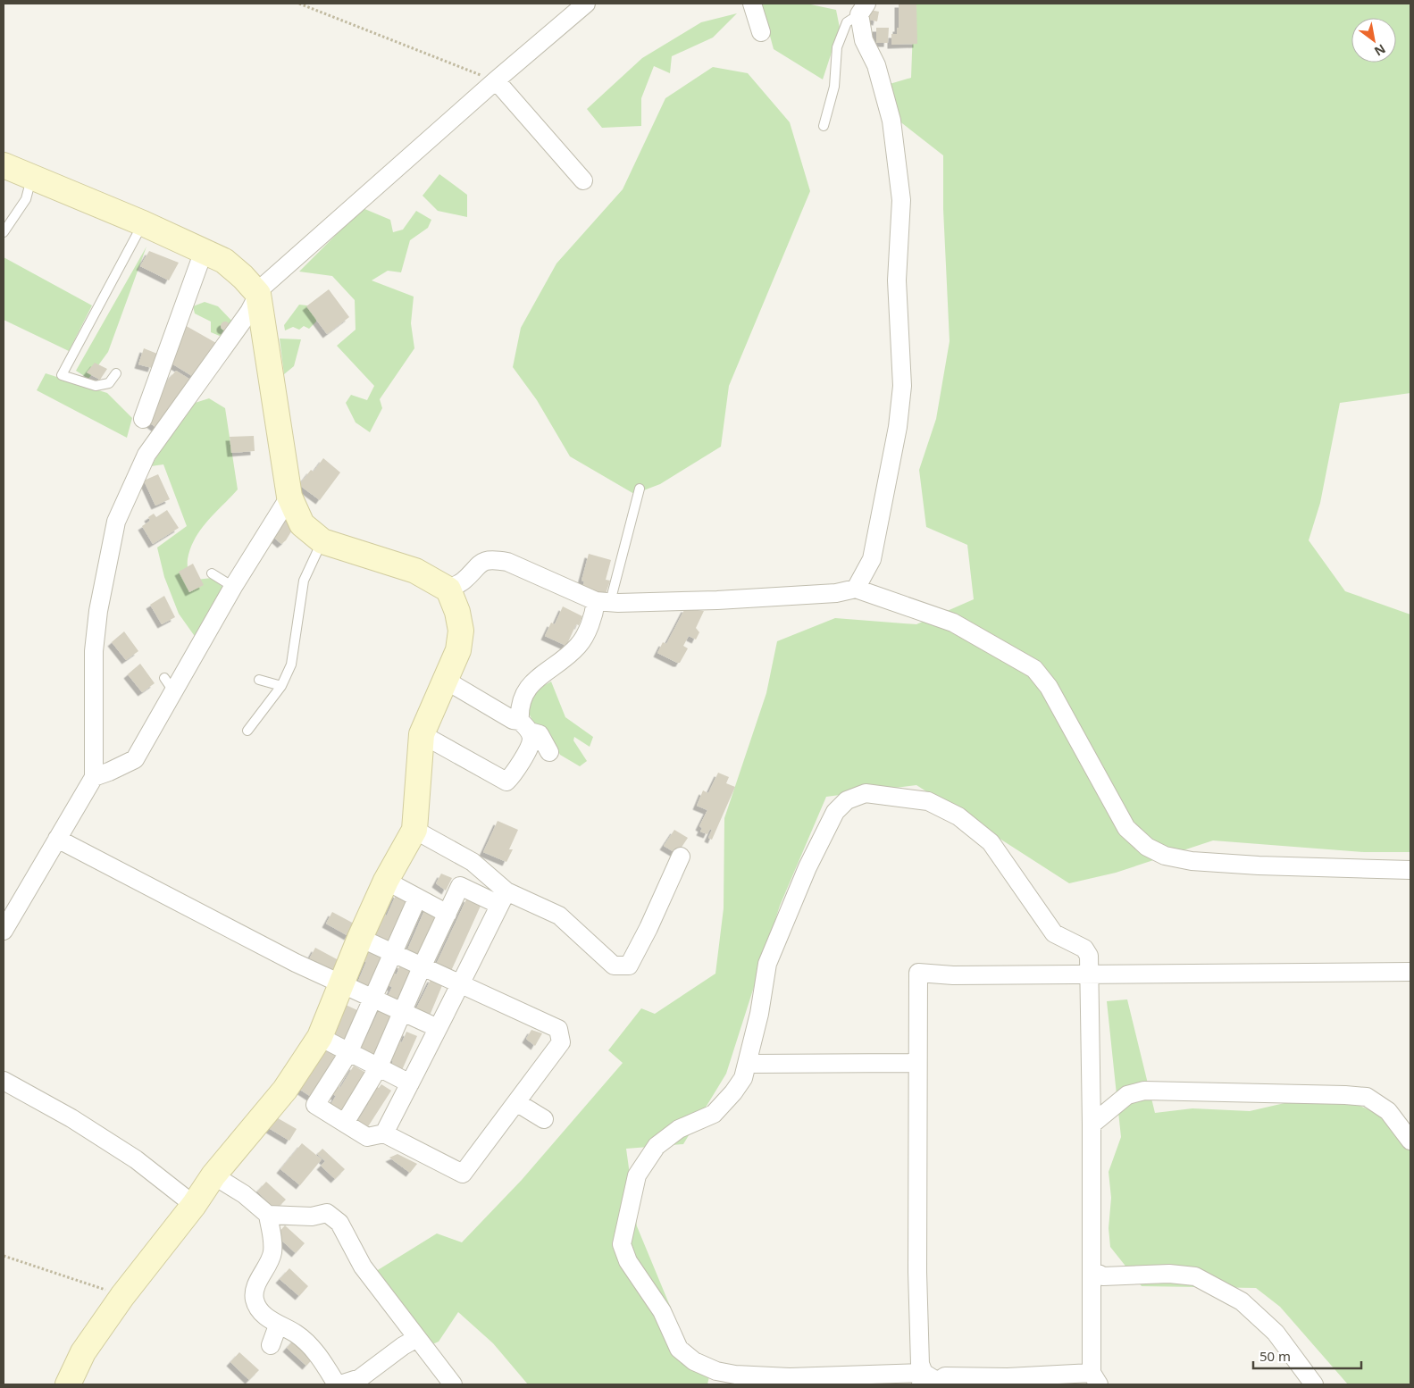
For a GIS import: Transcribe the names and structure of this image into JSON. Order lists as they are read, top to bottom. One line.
{"scale_bar":"50 m","north":"bottom right"}
